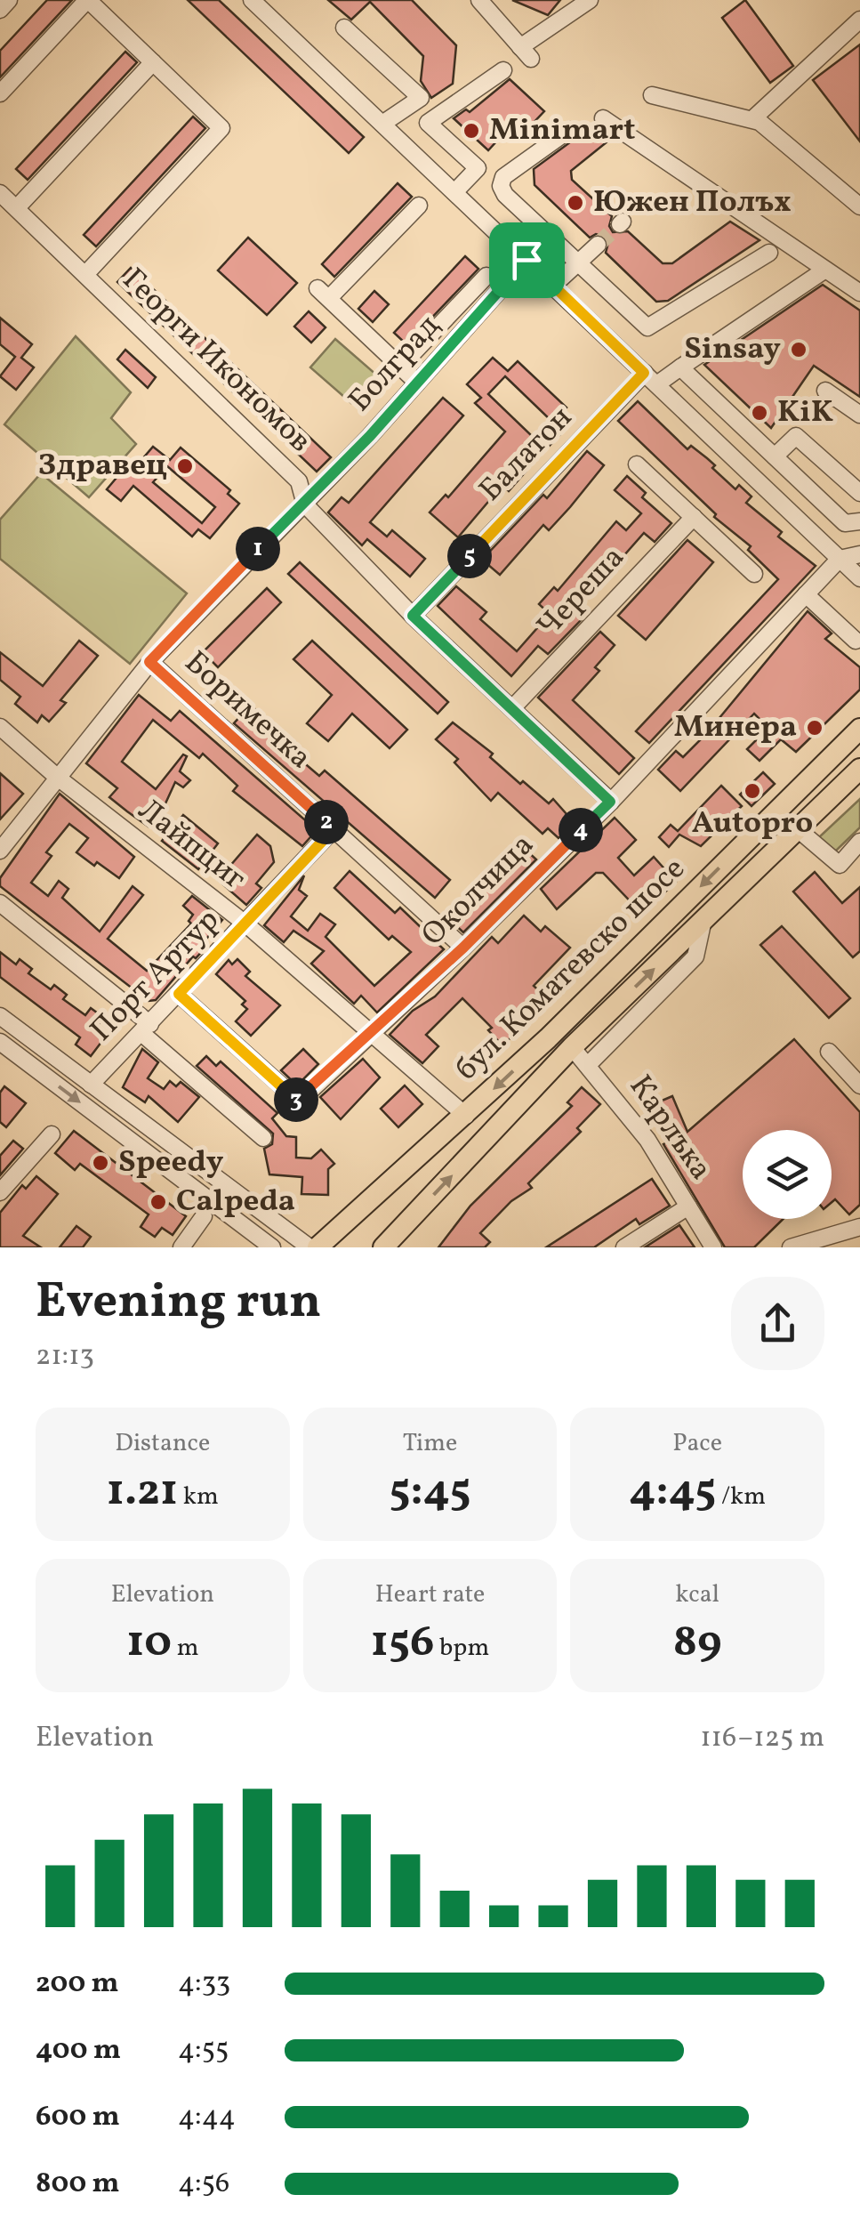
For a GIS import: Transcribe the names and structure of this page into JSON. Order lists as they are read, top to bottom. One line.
{"streets":{"main road":["бул. Коматевско шосе"],"street":["Георги Икономов","Болград","Балатон","Череша","Боримечка","Лайпциг","Околчица","Порт Артур","Карлъка"]},"crossings":[["Георги Икономов","Болград"],["Георги Икономов","Балатон"],["Георги Икономов","Череша"],["Георги Икономов","Околчица"],["Болград","Боримечка"],["Болград","Лайпциг"],["Боримечка","Околчица"],["Боримечка","Порт Артур"],["Лайпциг","Околчица"],["Лайпциг","бул. Коматевско шосе"],["Лайпциг","Порт Артур"],["Околчица","Порт Артур"],["бул. Коматевско шосе","Карлъка"]],"places":["Minimart","Южен Полъх","Sinsay","KiK","Здравец","Минера","Autopro","Speedy","Calpeda"],"page":{"pins":["1","5","2","4","3"],"heading":["Evening run","21:13"],"stats":[["Distance","1.21 km"],["Time","5:45"],["Pace","4:45 /km"],["Elevation","10 m"],["Heart rate","156 bpm"],["kcal","89"]],"chart":["Elevation","116–125 m"],"list":[{"name":"200 m","note":"4:33"},{"name":"400 m","note":"4:55"},{"name":"600 m","note":"4:44"},{"name":"800 m","note":"4:56"}]}}
